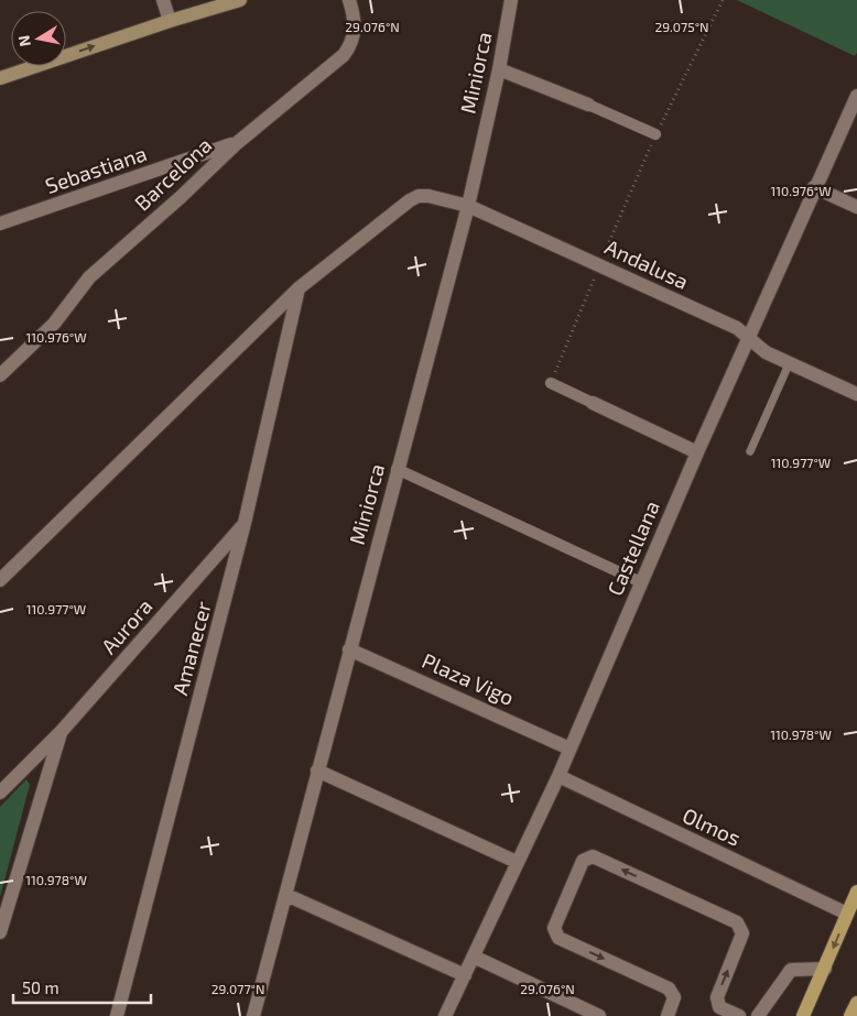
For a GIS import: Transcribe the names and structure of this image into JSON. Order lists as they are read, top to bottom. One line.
{"streets":{"street":["Miniorca","Sebastiana","Barcelona","Andalusa","Castellana","Aurora","Amanecer","Plaza Vigo","Olmos"]},"crossings":[["Miniorca","Andalusa"],["Miniorca","Plaza Vigo"],["Sebastiana","Barcelona"],["Andalusa","Castellana"],["Andalusa","Amanecer"],["Castellana","Plaza Vigo"],["Castellana","Olmos"],["Aurora","Amanecer"]],"scale_bar":"50 m","north":"left","coordinates":["29.076°N","29.075°N","110.976°W","110.977°W","110.978°W","29.077°N"]}
